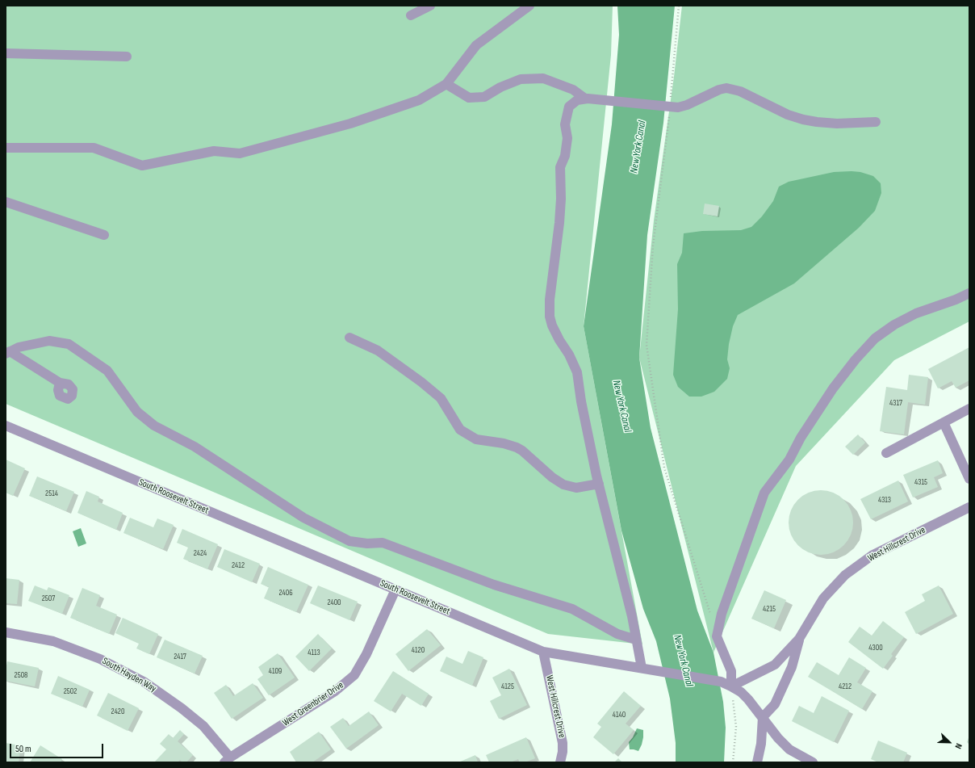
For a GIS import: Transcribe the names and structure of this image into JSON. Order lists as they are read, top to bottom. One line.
{"streets":{"street":["South Roosevelt Street","West Hillcrest Drive","South Hayden Way","West Greenbrier Drive"]},"crossings":[["South Roosevelt Street","West Hillcrest Drive"],["South Roosevelt Street","West Greenbrier Drive"],["South Hayden Way","West Greenbrier Drive"]],"water":["New York Canal"],"house_numbers":["4317","4315","2514","4313","2424","2412","2406","2507","2400","4215","4300","4120","4113","2417","4109","2508","4125","4212","2502","2420","4140"],"scale_bar":"50 m","north":"bottom right"}
